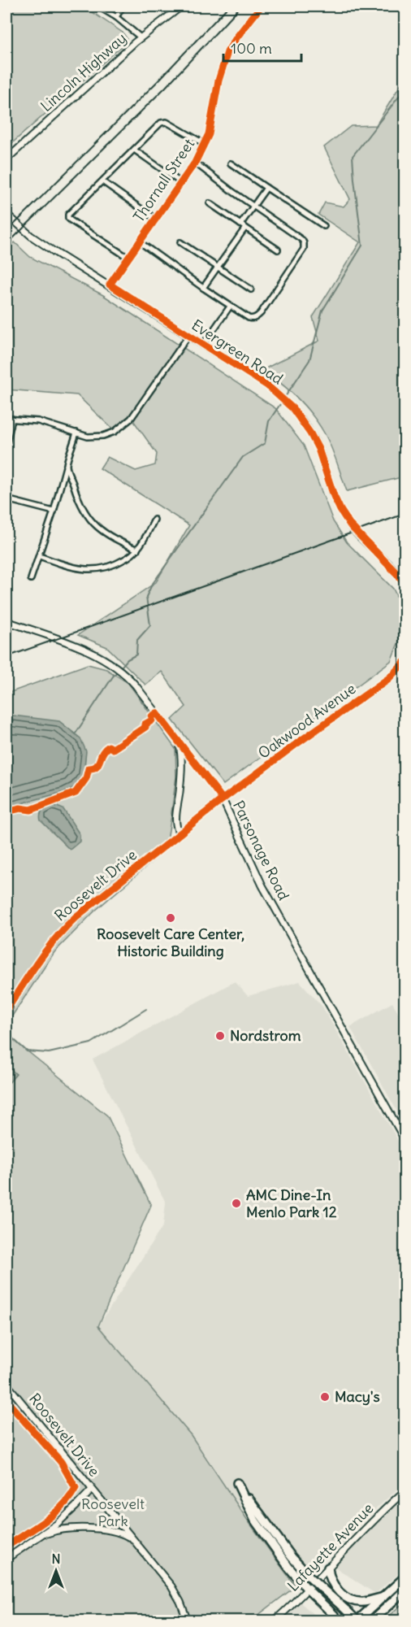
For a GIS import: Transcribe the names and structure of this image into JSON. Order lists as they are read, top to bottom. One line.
{"streets":{"street":["Lincoln Highway","Thornall Street","Evergreen Road","Oakwood Avenue","Parsonage Road","Roosevelt Drive","Lafayette Avenue"]},"crossings":[["Thornall Street","Evergreen Road"],["Oakwood Avenue","Parsonage Road"],["Oakwood Avenue","Roosevelt Drive"],["Parsonage Road","Roosevelt Drive"]],"parks":["Roosevelt Park"],"places":["Roosevelt Care Center, Historic Building","Nordstrom","AMC Dine-In Menlo Park 12","Macy's"],"scale_bar":"100 m","north":"top"}
